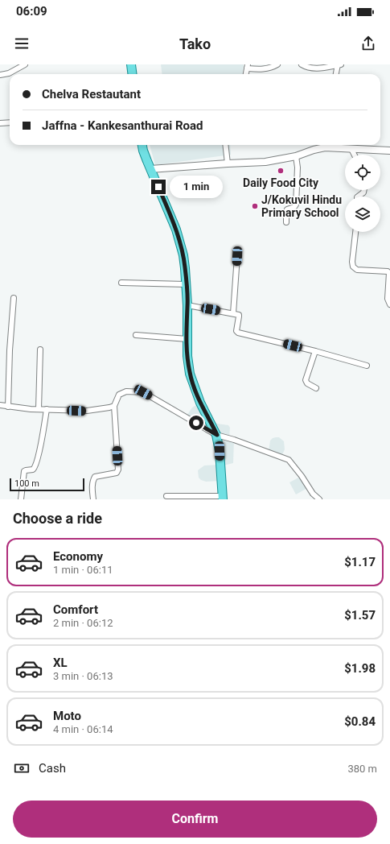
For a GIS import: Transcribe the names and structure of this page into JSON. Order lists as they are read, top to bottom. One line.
{"places":["Daily Food City","J/Kokuvil Hindu Primary School"],"scale_bar":"100 m","page":{"status":"06:09","header":"Tako","banner":["Chelva Restautant","Jaffna - Kankesanthurai Road"],"bubble":"1 min","scale":"100 m","heading":"Choose a ride","list":[{"name":"Economy","note":"1 min · 06:11","value":"$1.17"},{"name":"Comfort","note":"2 min · 06:12","value":"$1.57"},{"name":"XL","note":"3 min · 06:13","value":"$1.98"},{"name":"Moto","note":"4 min · 06:14","value":"$0.84"}],"pay":["Cash","380 m"],"buttons":"Confirm"}}
